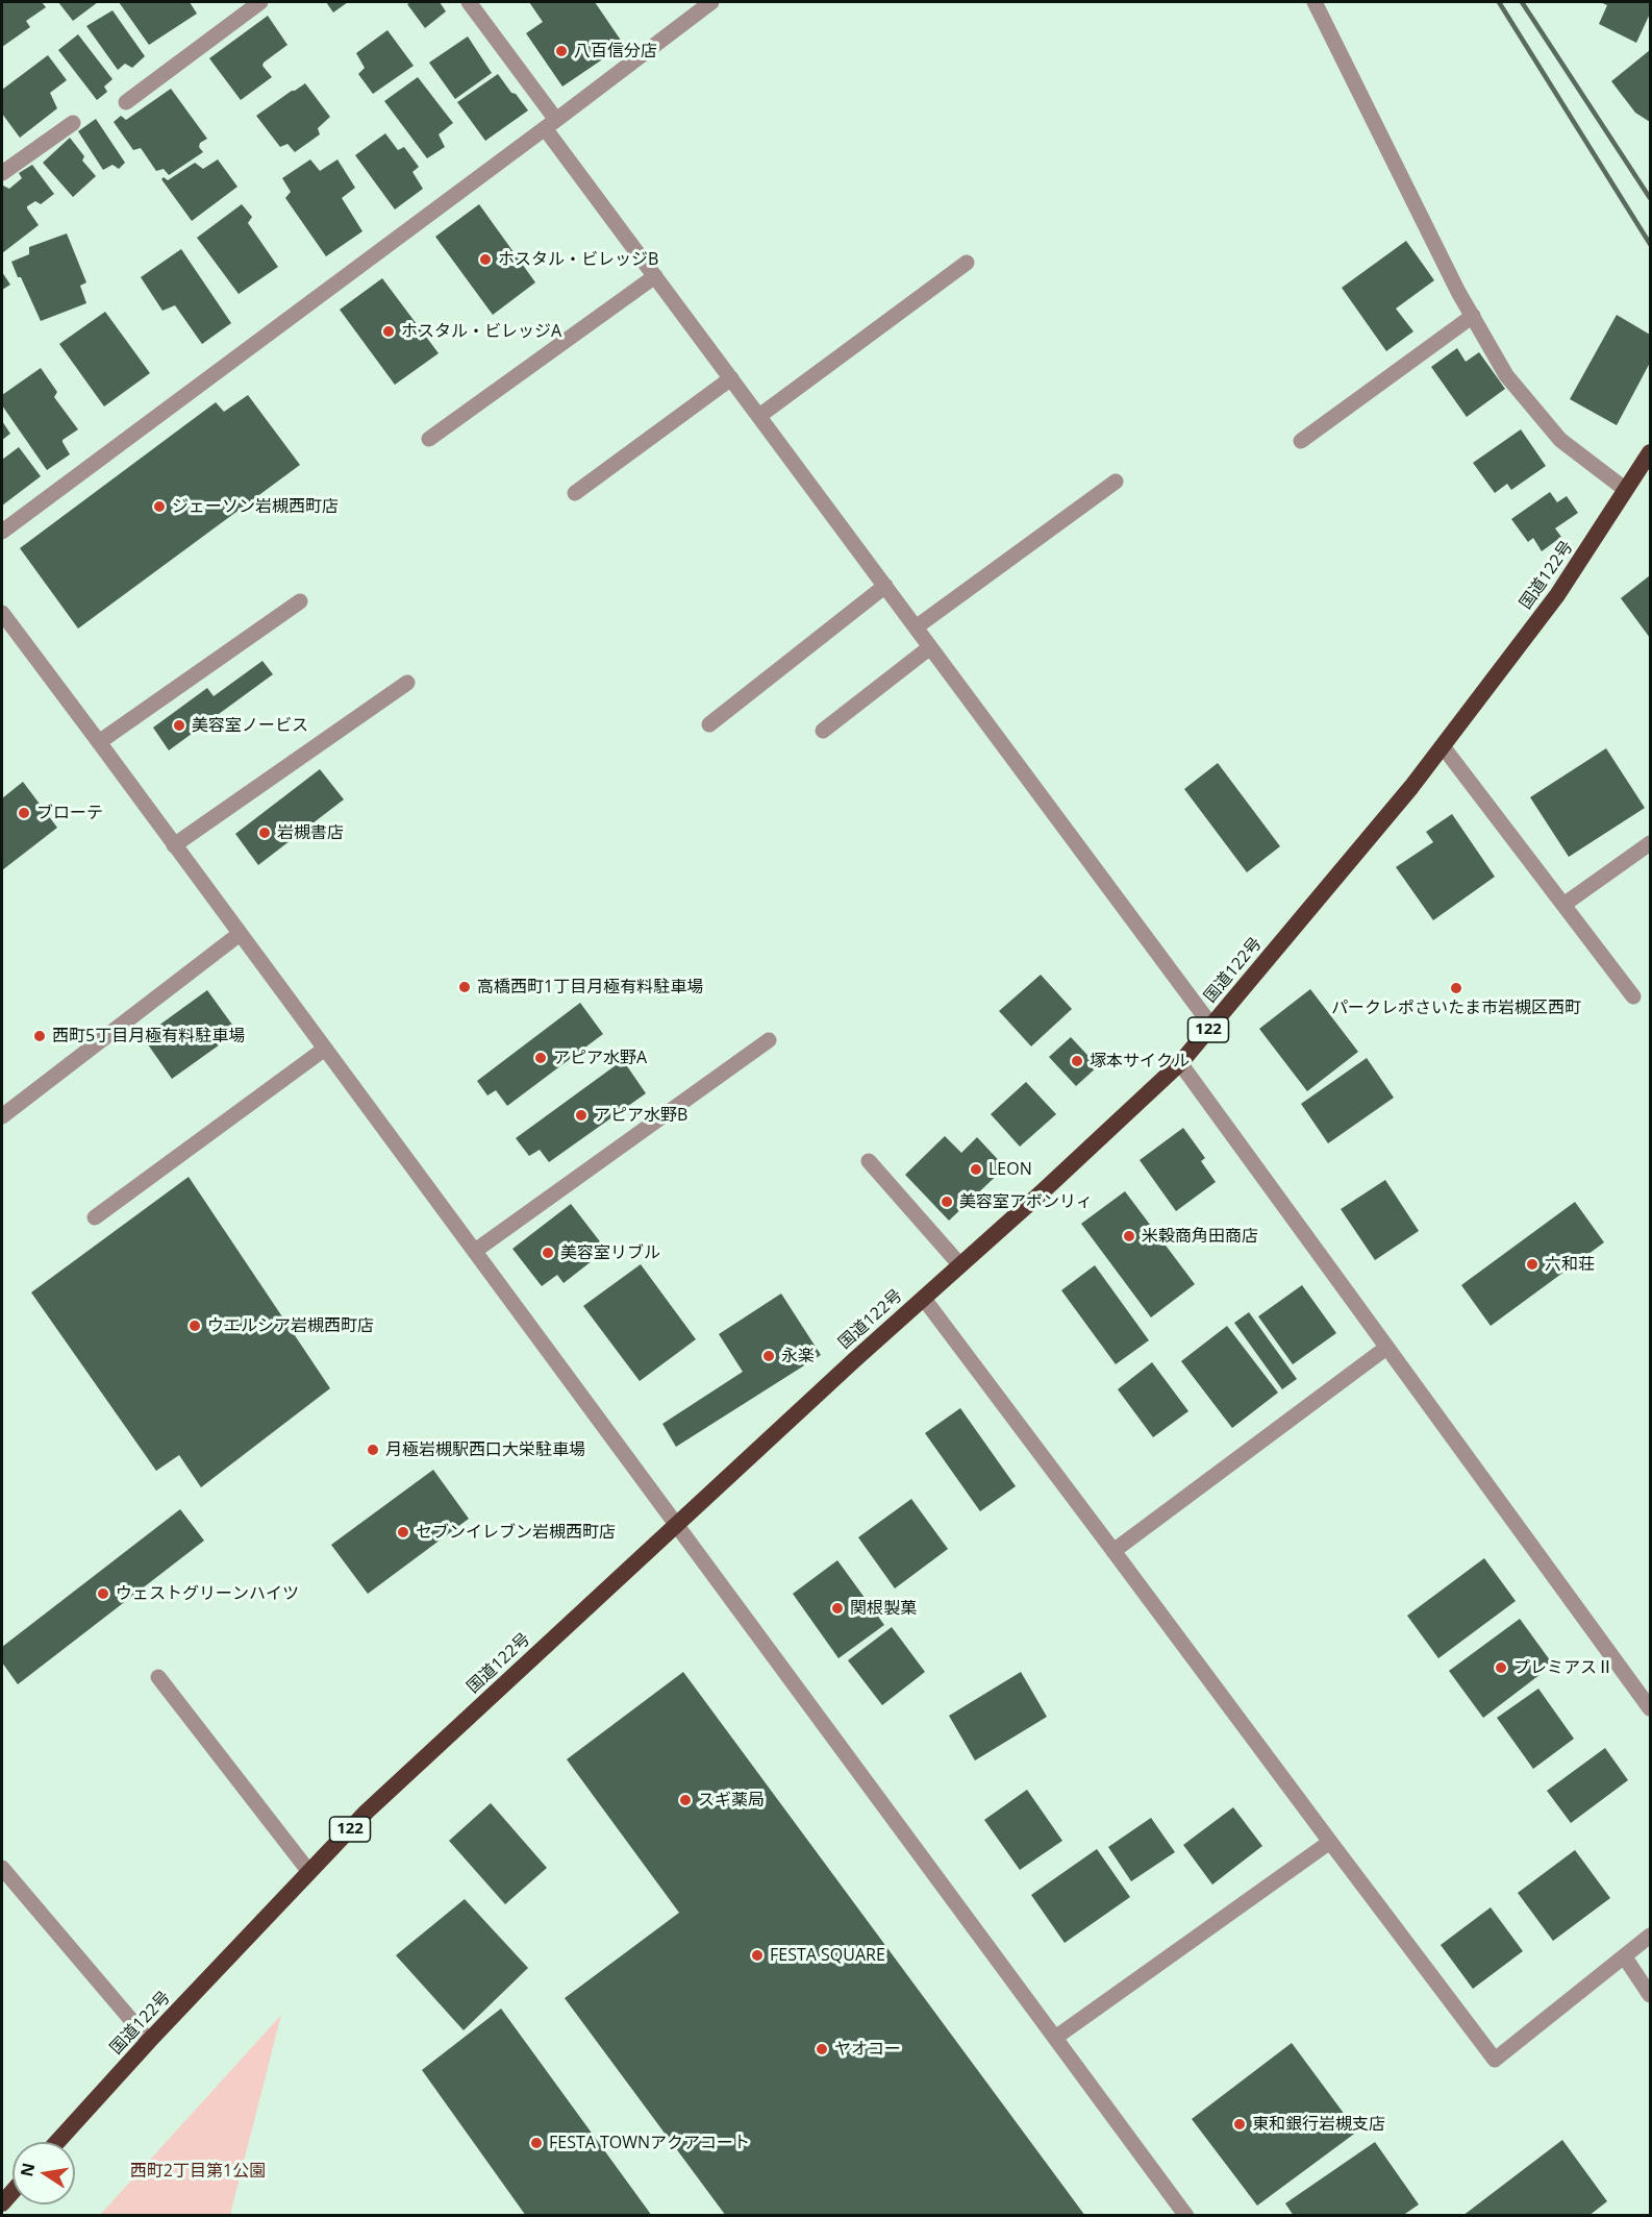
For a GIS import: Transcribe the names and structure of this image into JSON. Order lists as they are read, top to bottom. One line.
{"streets":{"highway":["国道122号","122"]},"parks":["西町2丁目第1公園"],"places":["八百信分店","ホスタル・ビレッジB","ホスタル・ビレッジA","ジェーソン岩槻西町店","美容室ノービス","ブローテ","岩槻書店","高橋西町1丁目月極有料駐車場","パークレポさいたま市岩槻区西町","西町5丁目月極有料駐車場","アピア水野A","塚本サイクル","アピア水野B","LEON","美容室アボンリィ","米穀商角田商店","美容室リブル","六和荘","ウエルシア岩槻西町店","永楽","月極岩槻駅西口大栄駐車場","セブンイレブン岩槻西町店","ウェストグリーンハイツ","関根製菓","プレミアスⅡ","スギ薬局","FESTA SQUARE","ヤオコー","東和銀行岩槻支店","FESTA TOWNアクアコート"],"north":"left"}
